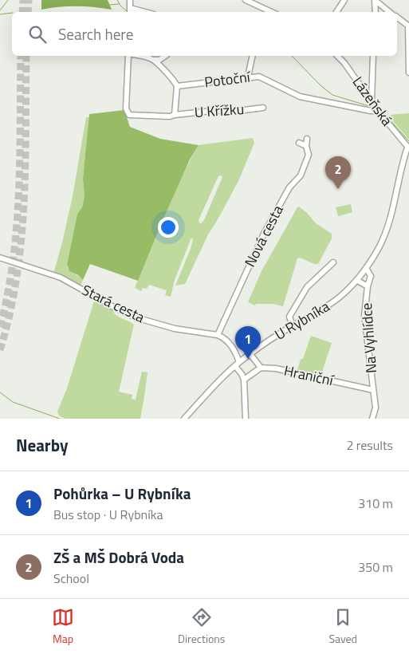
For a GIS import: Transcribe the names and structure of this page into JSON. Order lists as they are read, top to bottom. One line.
{"streets":{"street":["Potoční","Lázeňská","U Křížku","Nová cesta","Stará cesta","U Rybníka","Na Vyhlídce","Hraniční"]},"crossings":[["Potoční","Lázeňská"],["Potoční","U Křížku"],["Nová cesta","Stará cesta"],["U Rybníka","Na Vyhlídce"],["Na Vyhlídce","Hraniční"]],"page":{"search":"Search here","pins":["2","1"],"heading":["Nearby","2 results"],"list":[{"mark":"1","name":"Pohůrka – U Rybníka","note":"Bus stop · U Rybníka","value":"310 m"},{"mark":"2","name":"ZŠ a MŠ Dobrá Voda","note":"School","value":"350 m"}],"nav":["Map","Directions","Saved"]}}
